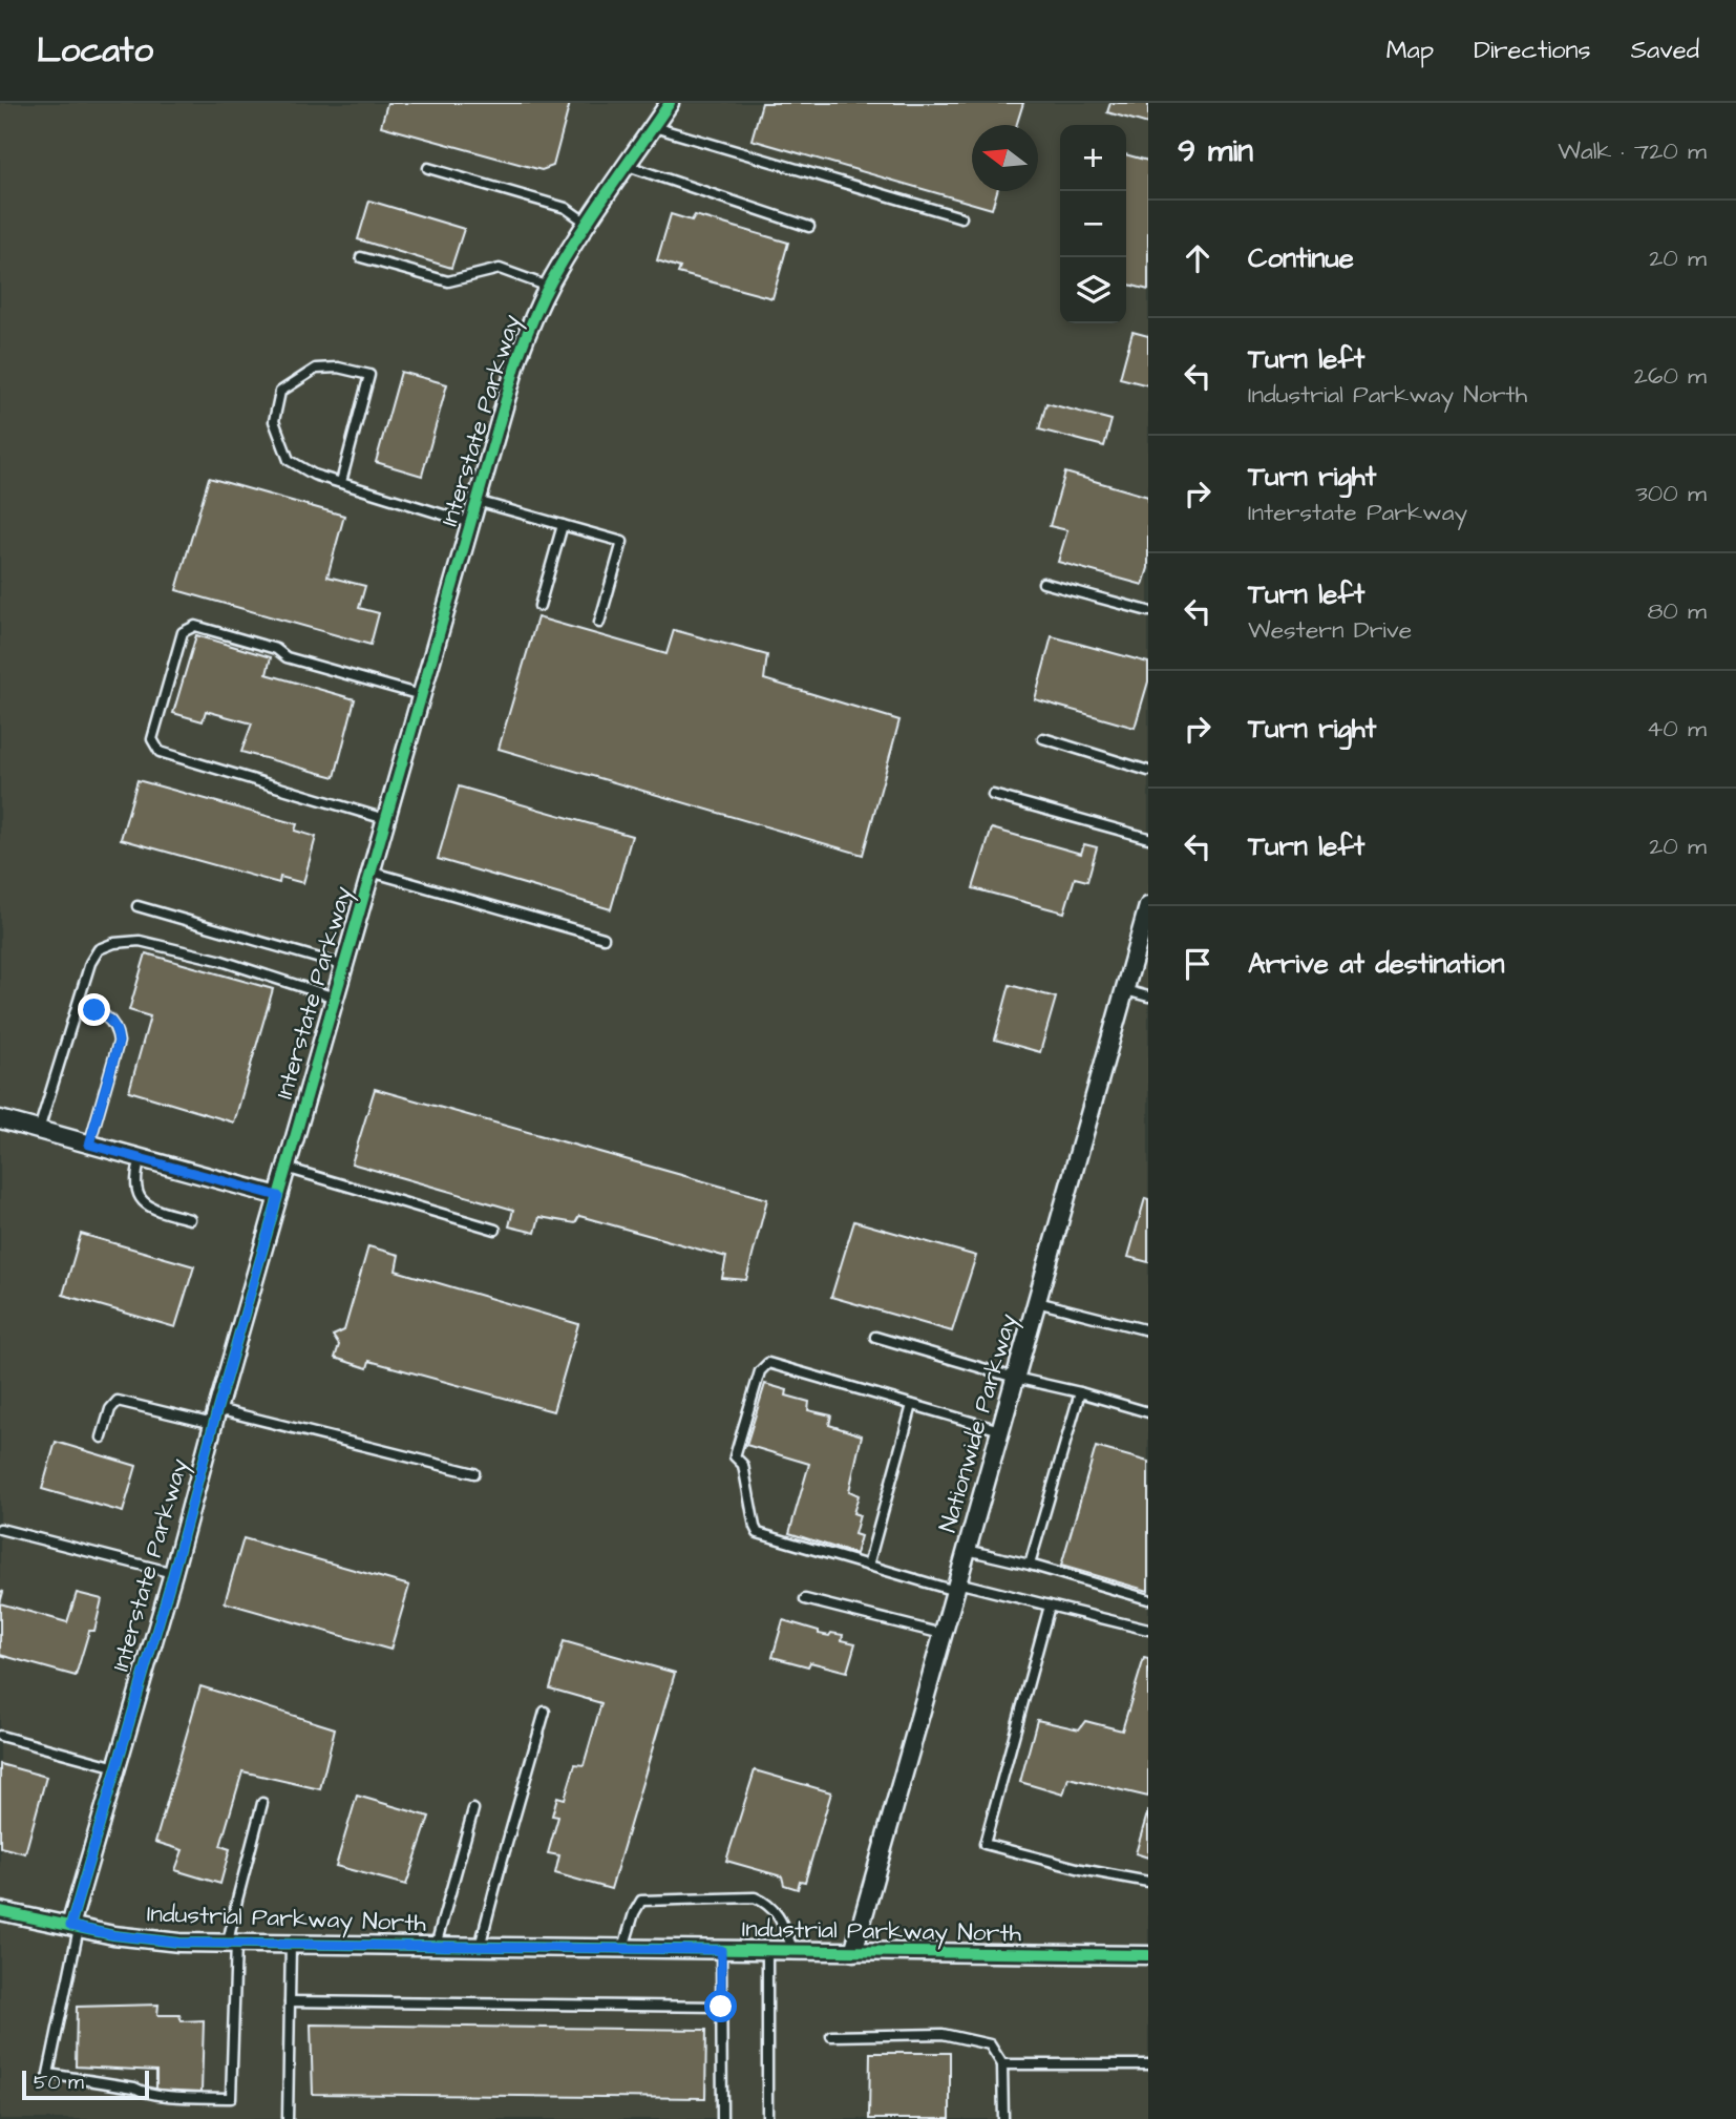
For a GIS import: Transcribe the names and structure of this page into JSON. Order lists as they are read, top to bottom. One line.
{"streets":{"street":["Interstate Parkway","Nationwide Parkway","Industrial Parkway North"]},"crossings":[["Interstate Parkway","Industrial Parkway North"],["Nationwide Parkway","Industrial Parkway North"]],"scale_bar":"50 m","north":"left","page":{"header":"Locato","nav":["Map","Directions","Saved"],"heading":["9 min","Walk · 720 m"],"map_buttons":["+","−"],"list":[["Continue","20 m"],["Turn left","Industrial Parkway North","260 m"],["Turn right","Interstate Parkway","300 m"],["Turn left","Western Drive","80 m"],["Turn right","40 m"],["Turn left","20 m"],"Arrive at destination"],"scale":"50 m"}}
